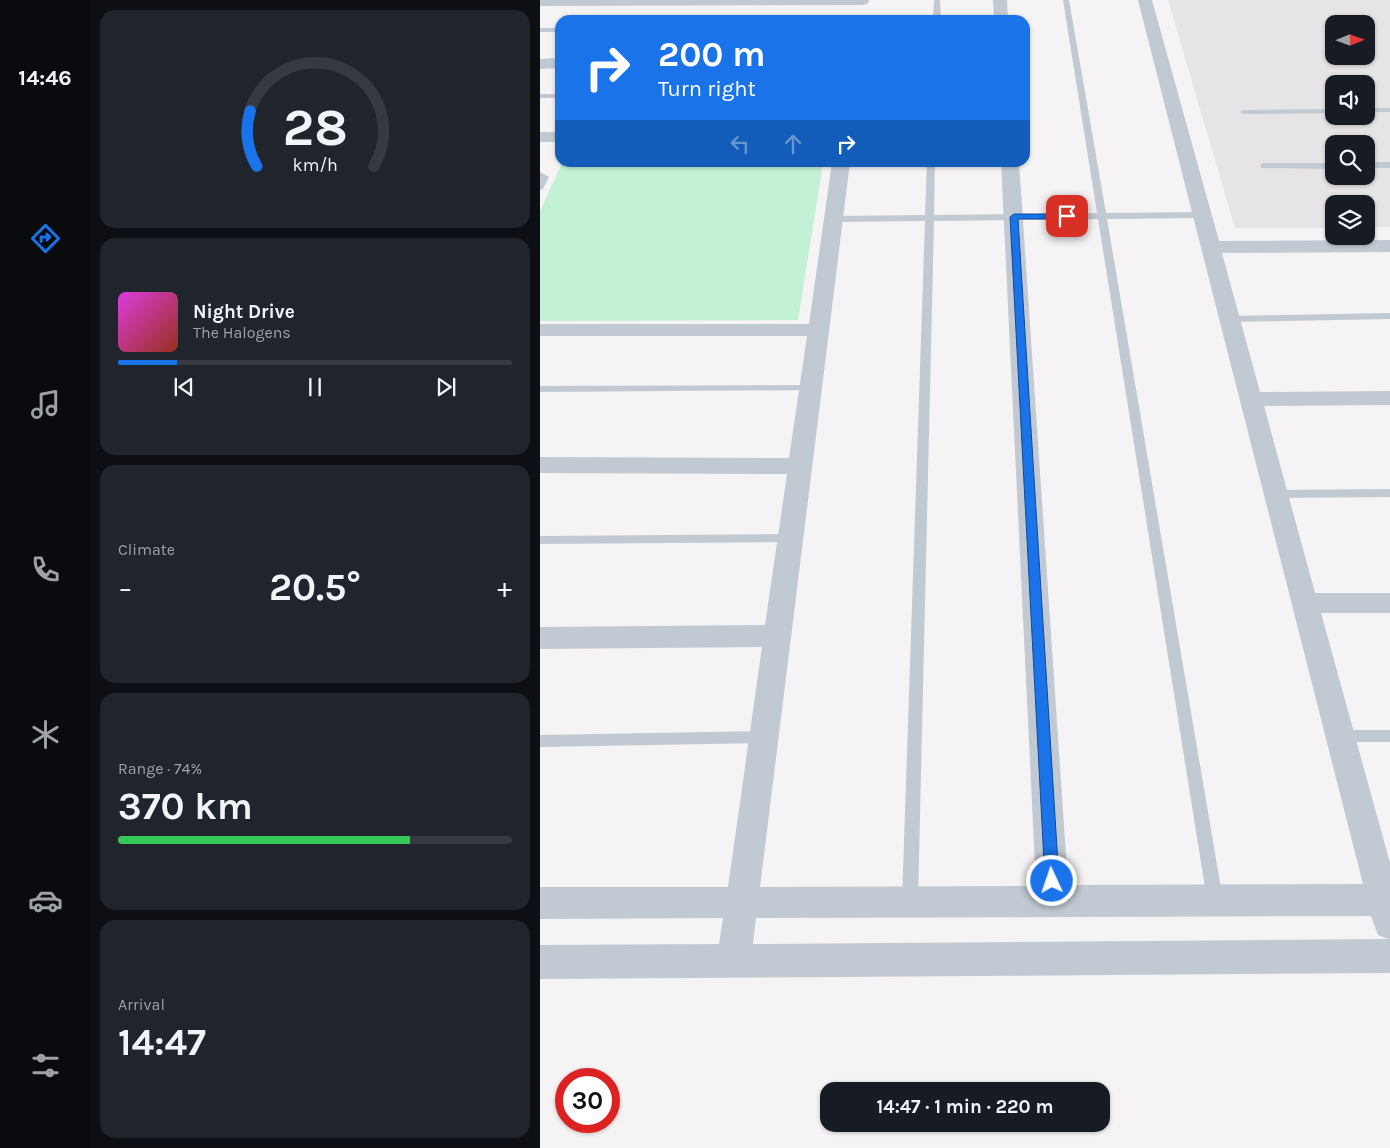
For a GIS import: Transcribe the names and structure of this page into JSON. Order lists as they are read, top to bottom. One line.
{"north":"right","page":{"tabs":"14:46","turn":["200 m","Turn right"],"song":["Night Drive","The Halogens"],"tile":["Climate",["Range · 74%","370 km"],["Arrival","14:47"]],"heat":["−","20.5°","+"],"limit":"30","trip":"14:47 · 1 min · 220 m","gauge":["28","km/h"]}}
